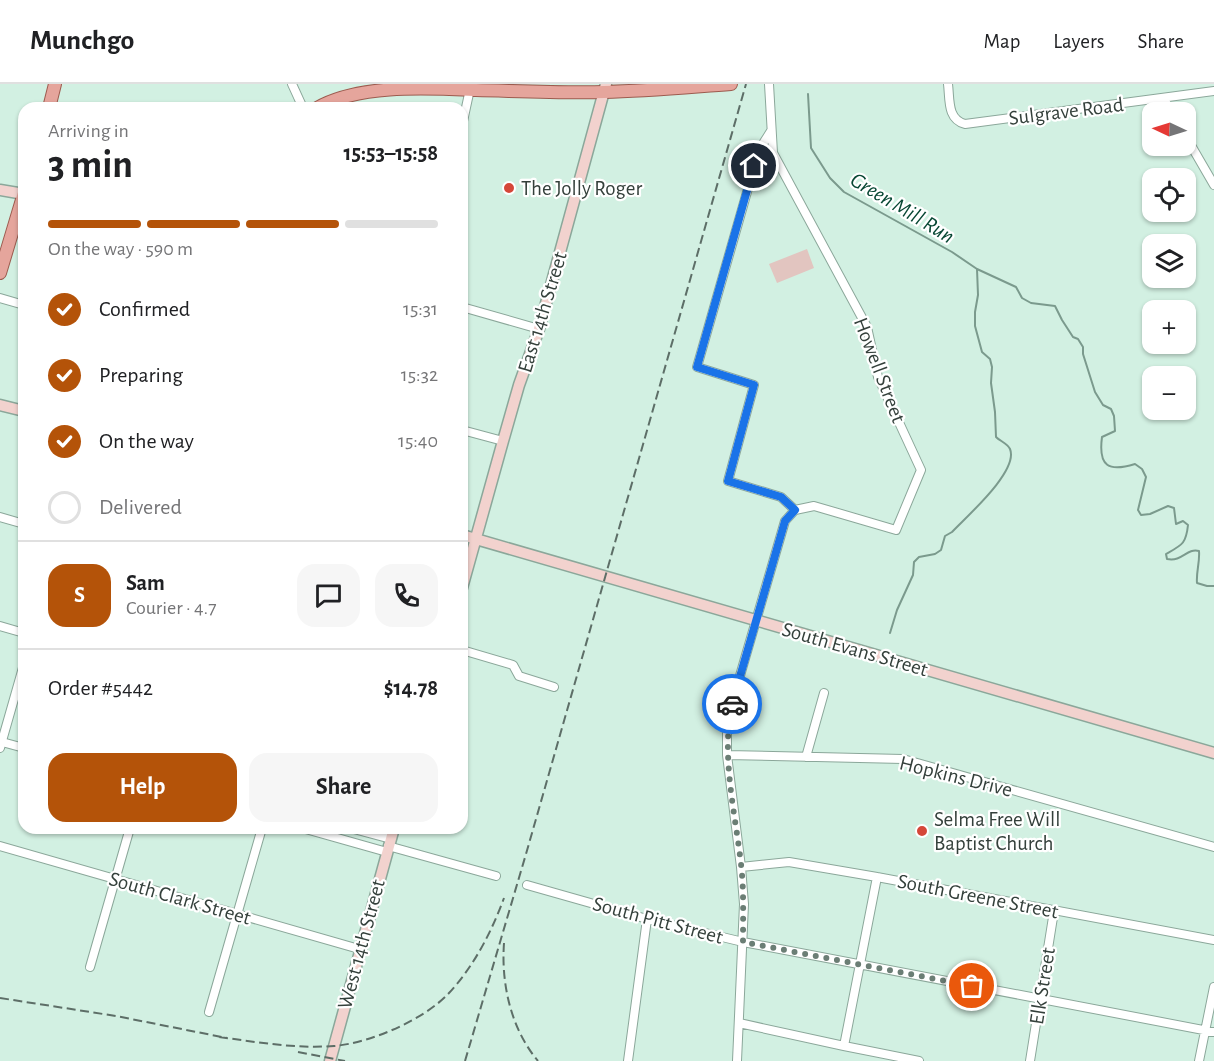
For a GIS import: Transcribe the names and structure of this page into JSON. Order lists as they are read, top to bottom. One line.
{"streets":{"main road":["East 14th Street","South Evans Street","West 14th Street"],"street":["Sulgrave Road","Howell Street","Hopkins Drive","South Greene Street","South Clark Street","South Pitt Street","Elk Street"]},"crossings":[["East 14th Street","South Evans Street"],["South Greene Street","Elk Street"],["South Clark Street","West 14th Street"],["South Pitt Street","Elk Street"]],"water":["Green Mill Run"],"places":["The Jolly Roger","Selma Free Will Baptist Church"],"north":"left","page":{"header":"Munchgo","nav":["Map","Layers","Share"],"map_buttons":["+","−"],"heading":["3 min","Arriving in","15:53–15:58"],"panel":["Sam","Courier · 4.7","Order #5442","$14.78"],"bar":"On the way · 590 m","list":[["Confirmed","15:31"],["Preparing","15:32"],["On the way","15:40"],"Delivered"],"round":"S","buttons":["Help","Share"]}}
